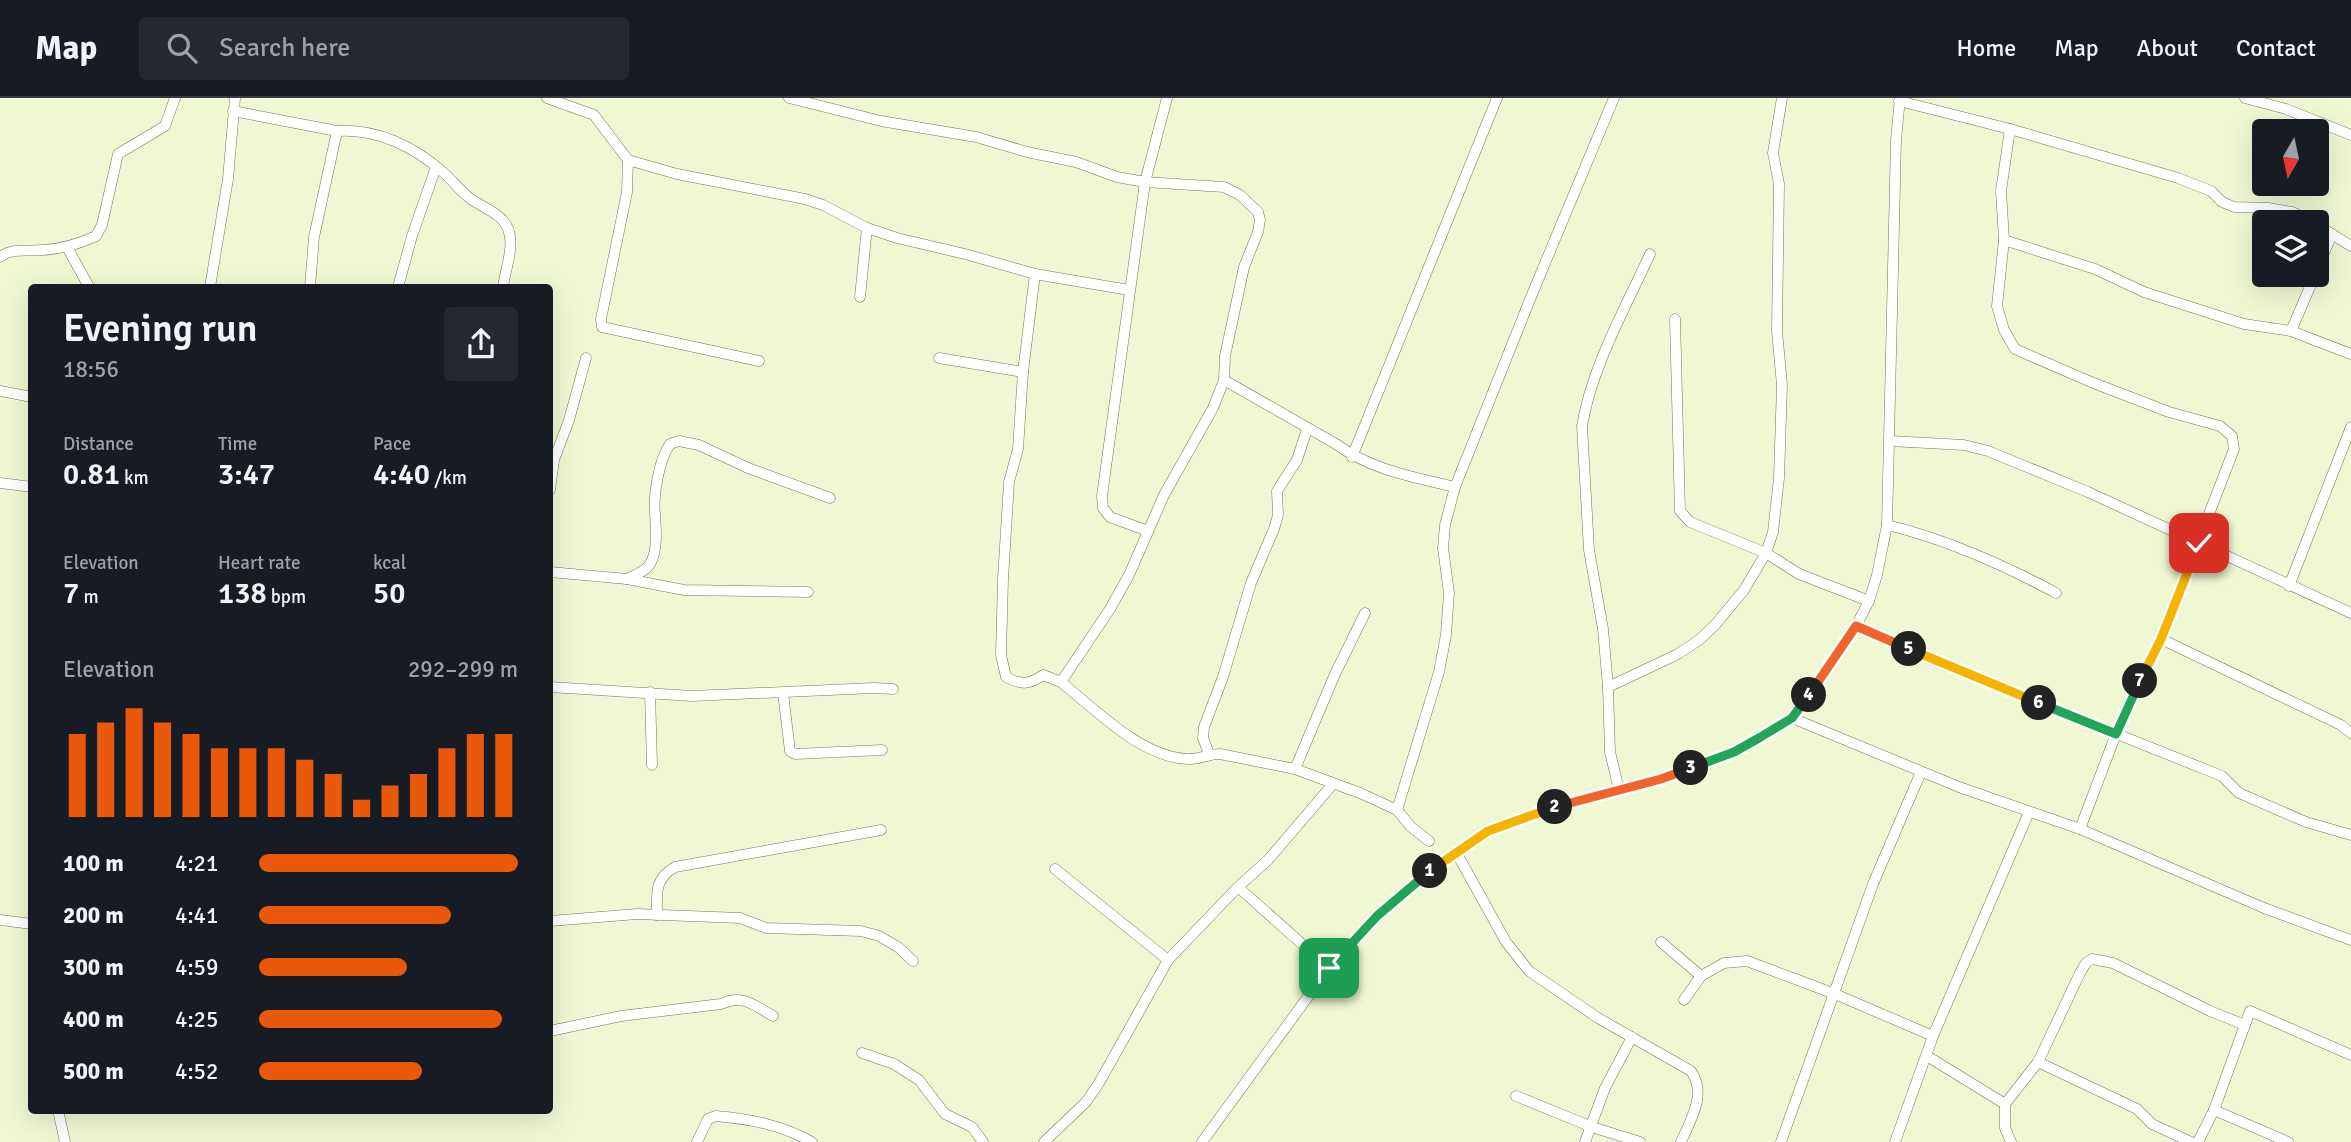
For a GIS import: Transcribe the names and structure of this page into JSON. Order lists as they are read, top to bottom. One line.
{"north":"bottom","page":{"header":"Map","search":"Search here","nav":["Home","Map","About","Contact"],"heading":["Evening run","18:56"],"stats":[["Distance","0.81 km"],["Time","3:47"],["Pace","4:40 /km"],["Elevation","7 m"],["Heart rate","138 bpm"],["kcal","50"]],"pins":["5","7","4","6","3","2","1"],"chart":["Elevation","292–299 m"],"list":[{"name":"100 m","note":"4:21"},{"name":"200 m","note":"4:41"},{"name":"300 m","note":"4:59"},{"name":"400 m","note":"4:25"},{"name":"500 m","note":"4:52"}]}}
